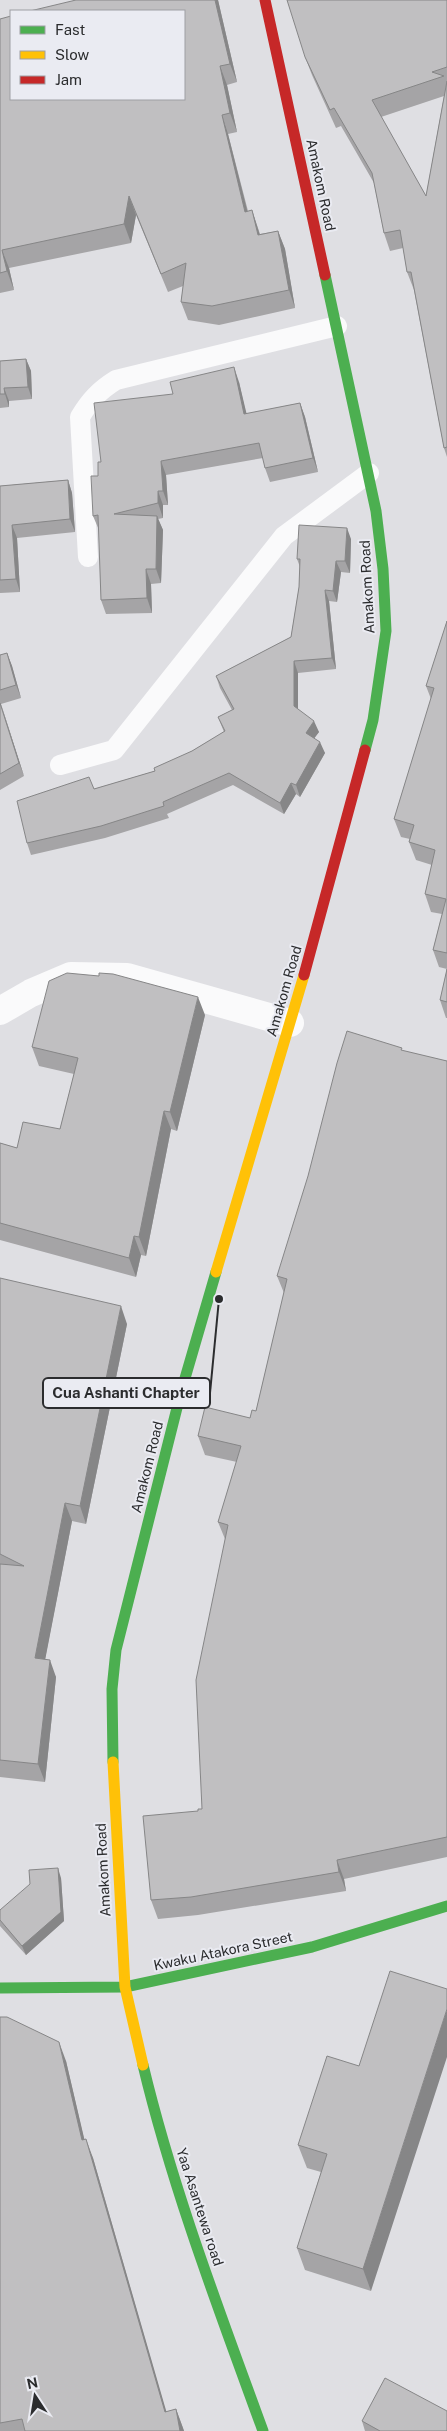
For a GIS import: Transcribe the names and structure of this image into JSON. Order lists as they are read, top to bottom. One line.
{"streets":{"street":["Amakom Road","Kwaku Atakora Street","Yaa Asantewa road"]},"crossings":[["Amakom Road","Kwaku Atakora Street"],["Amakom Road","Yaa Asantewa road"],["Kwaku Atakora Street","Yaa Asantewa road"]],"places":["Cua Ashanti Chapter"],"legend":["Fast","Slow","Jam"],"north":"top"}
